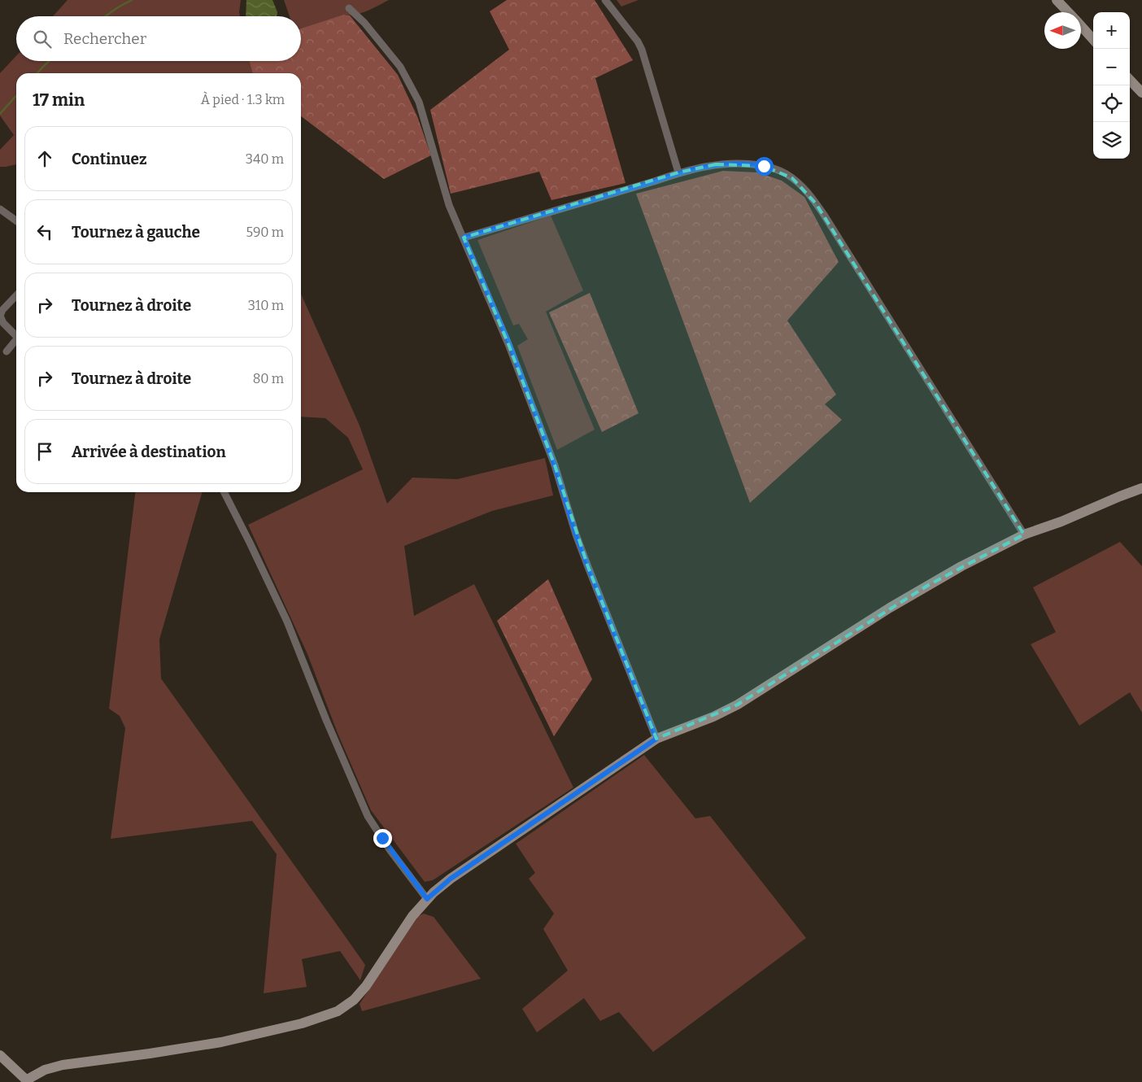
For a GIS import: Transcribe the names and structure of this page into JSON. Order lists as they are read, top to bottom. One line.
{"north":"left","page":{"map_buttons":["+","−"],"search":"Rechercher","heading":["17 min","À pied · 1.3 km"],"list":[["Continuez","340 m"],["Tournez à gauche","590 m"],["Tournez à droite","310 m"],["Tournez à droite","80 m"],"Arrivée à destination"]}}
